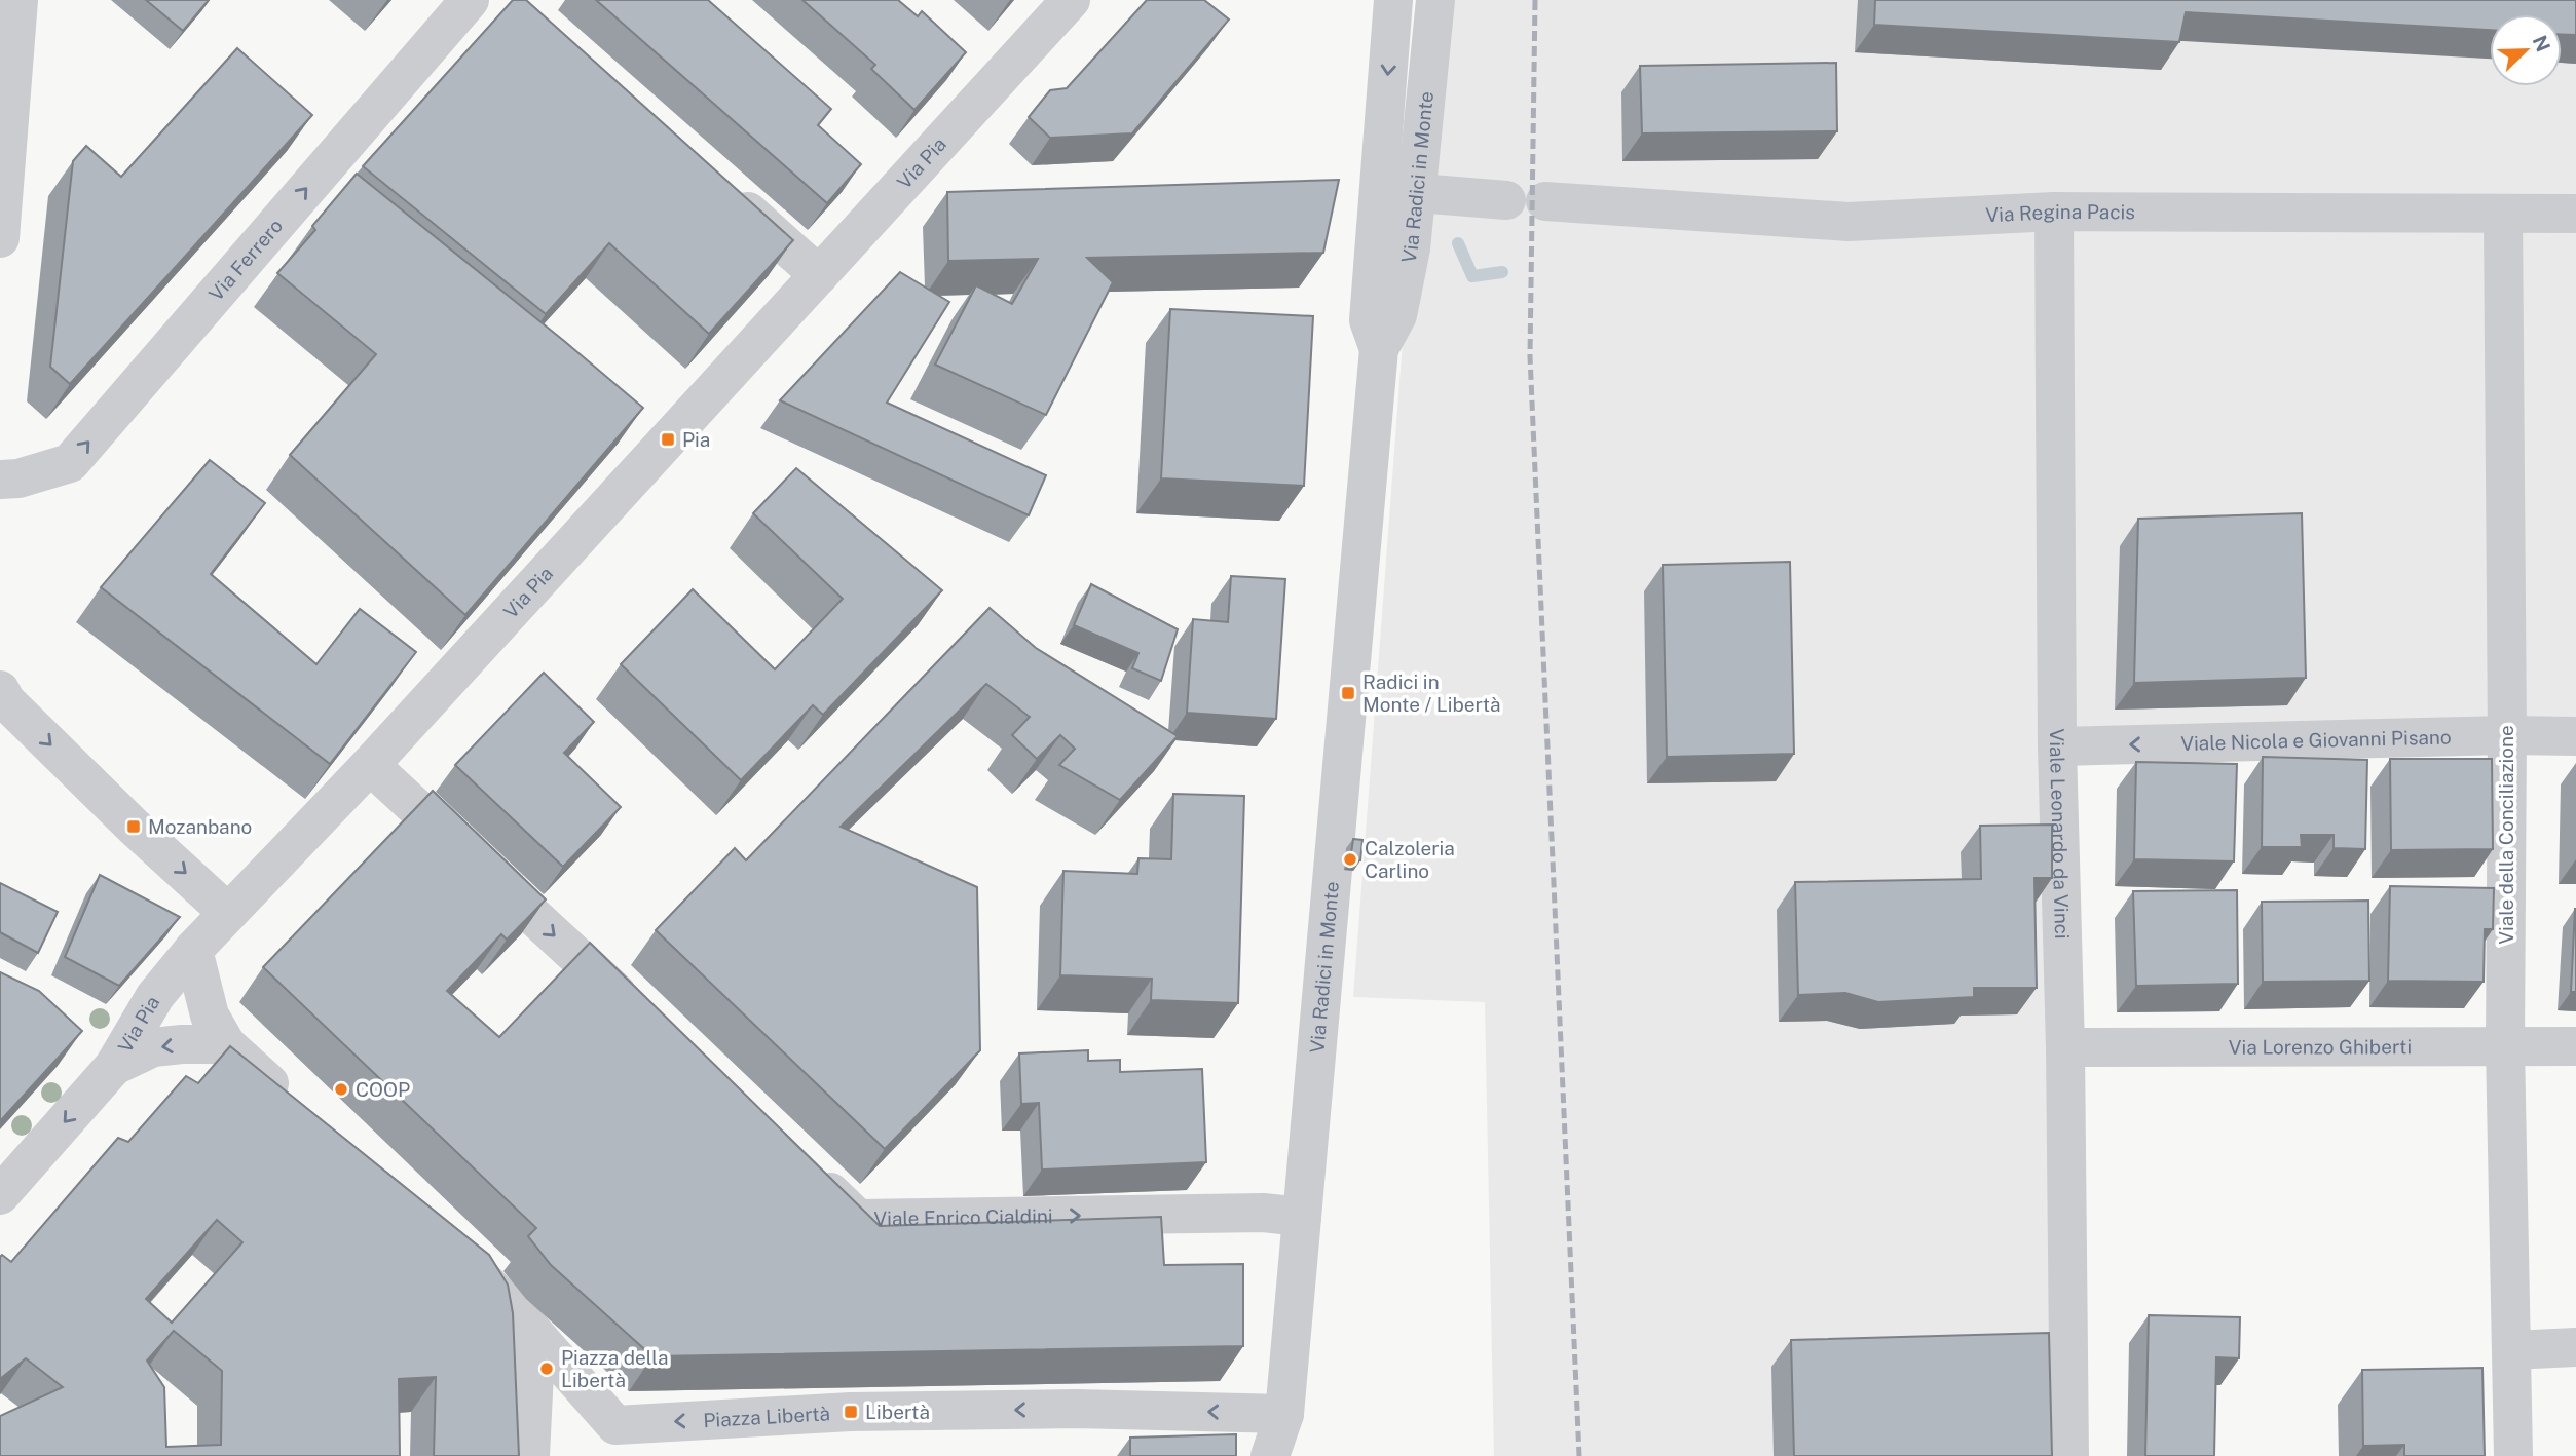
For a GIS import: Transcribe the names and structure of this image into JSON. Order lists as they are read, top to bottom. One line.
{"streets":{"street":["Via Pia","Via Radici in Monte","Via Regina Pacis","Via Ferrero","Viale Nicola e Giovanni Pisano","Viale Leonardo da Vinci","Viale della Conciliazione","Via Lorenzo Ghiberti","Viale Enrico Cialdini","Piazza Libertà"]},"crossings":[["Via Radici in Monte","Viale Enrico Cialdini"],["Via Radici in Monte","Piazza Libertà"],["Via Regina Pacis","Viale Leonardo da Vinci"],["Via Regina Pacis","Viale della Conciliazione"],["Viale Nicola e Giovanni Pisano","Viale Leonardo da Vinci"],["Viale Nicola e Giovanni Pisano","Viale della Conciliazione"],["Viale Leonardo da Vinci","Via Lorenzo Ghiberti"],["Viale della Conciliazione","Via Lorenzo Ghiberti"]],"one_way":["Via Ferrero","Viale Nicola e Giovanni Pisano","Viale Enrico Cialdini","Piazza Libertà"],"places":{"transit":["Pia","Radici in Monte / Libertà","Mozanbano","Libertà"],"other":["Calzoleria Carlino","COOP","Piazza della Libertà"]},"north":"top right"}
